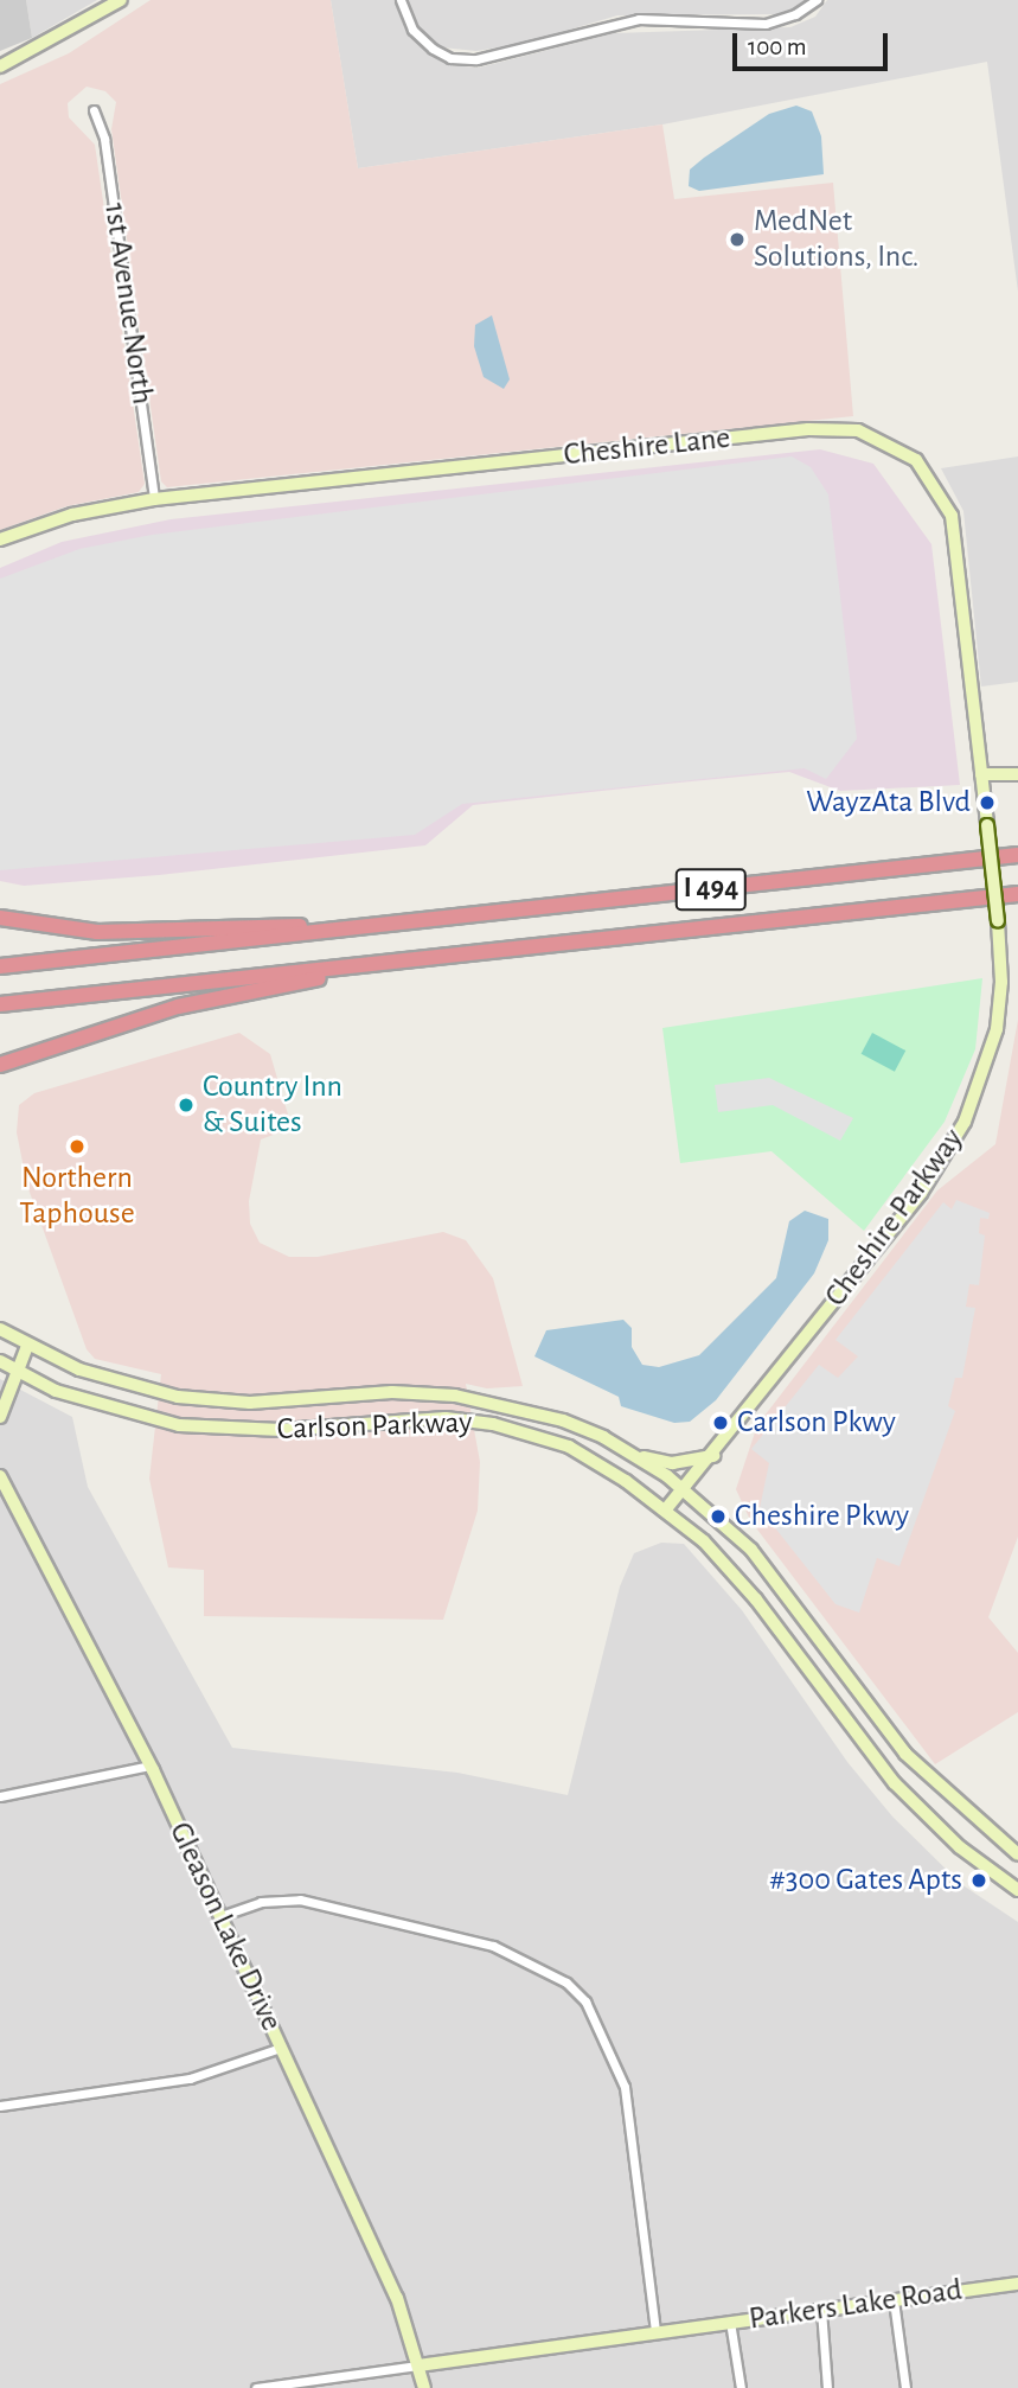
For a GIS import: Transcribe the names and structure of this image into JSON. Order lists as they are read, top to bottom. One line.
{"streets":{"highway":["I 494"],"main road":["Cheshire Lane","Cheshire Parkway","Carlson Parkway","Gleason Lake Drive","Parkers Lake Road"],"street":["1st Avenue North"]},"crossings":[["1st Avenue North","Cheshire Lane"],["Cheshire Lane","Cheshire Parkway"],["Cheshire Parkway","Carlson Parkway"],["Gleason Lake Drive","Parkers Lake Road"]],"places":["MedNet Solutions, Inc.","WayzAta Blvd","Country Inn & Suites","Northern Taphouse","Carlson Pkwy","Cheshire Pkwy","#300 Gates Apts"],"scale_bar":"100 m"}
